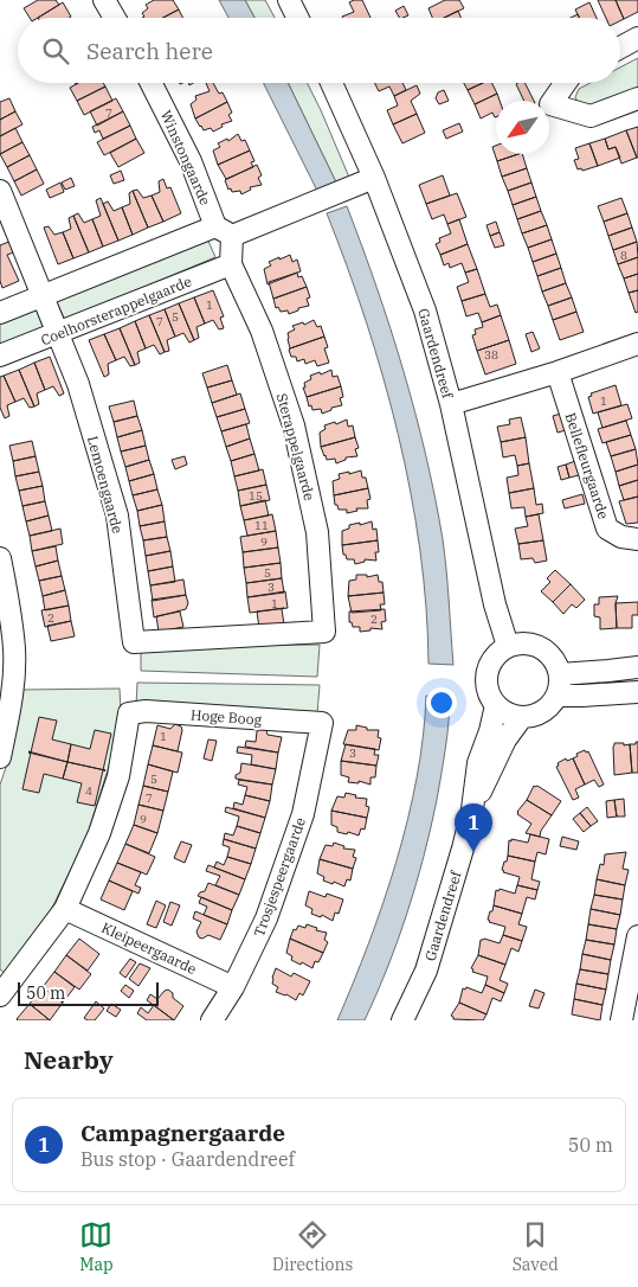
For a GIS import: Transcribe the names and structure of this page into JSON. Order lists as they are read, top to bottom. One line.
{"streets":{"street":["Winstongaarde","Coelhorsterappelgaarde","Gaardendreef","Sterappelgaarde","Bellefleurgaarde","Lemoengaarde","Hoge Boog","Trosjespeergaarde","Kleipeergaarde"]},"crossings":[["Winstongaarde","Sterappelgaarde"],["Coelhorsterappelgaarde","Sterappelgaarde"],["Coelhorsterappelgaarde","Lemoengaarde"],["Sterappelgaarde","Lemoengaarde"],["Hoge Boog","Trosjespeergaarde"],["Hoge Boog","Kleipeergaarde"],["Trosjespeergaarde","Kleipeergaarde"]],"house_numbers":["7","8","1","5","7","38","1","15","11","9","5","3","1","2","2","1","3","5","4","7","9"],"scale_bar":"50 m","north":"bottom left","page":{"search":"Search here","pins":"1","scale":"50 m","heading":"Nearby","list":[{"mark":"1","name":"Campagnergaarde","note":"Bus stop · Gaardendreef","value":"50 m"}],"nav":["Map","Directions","Saved"]}}
